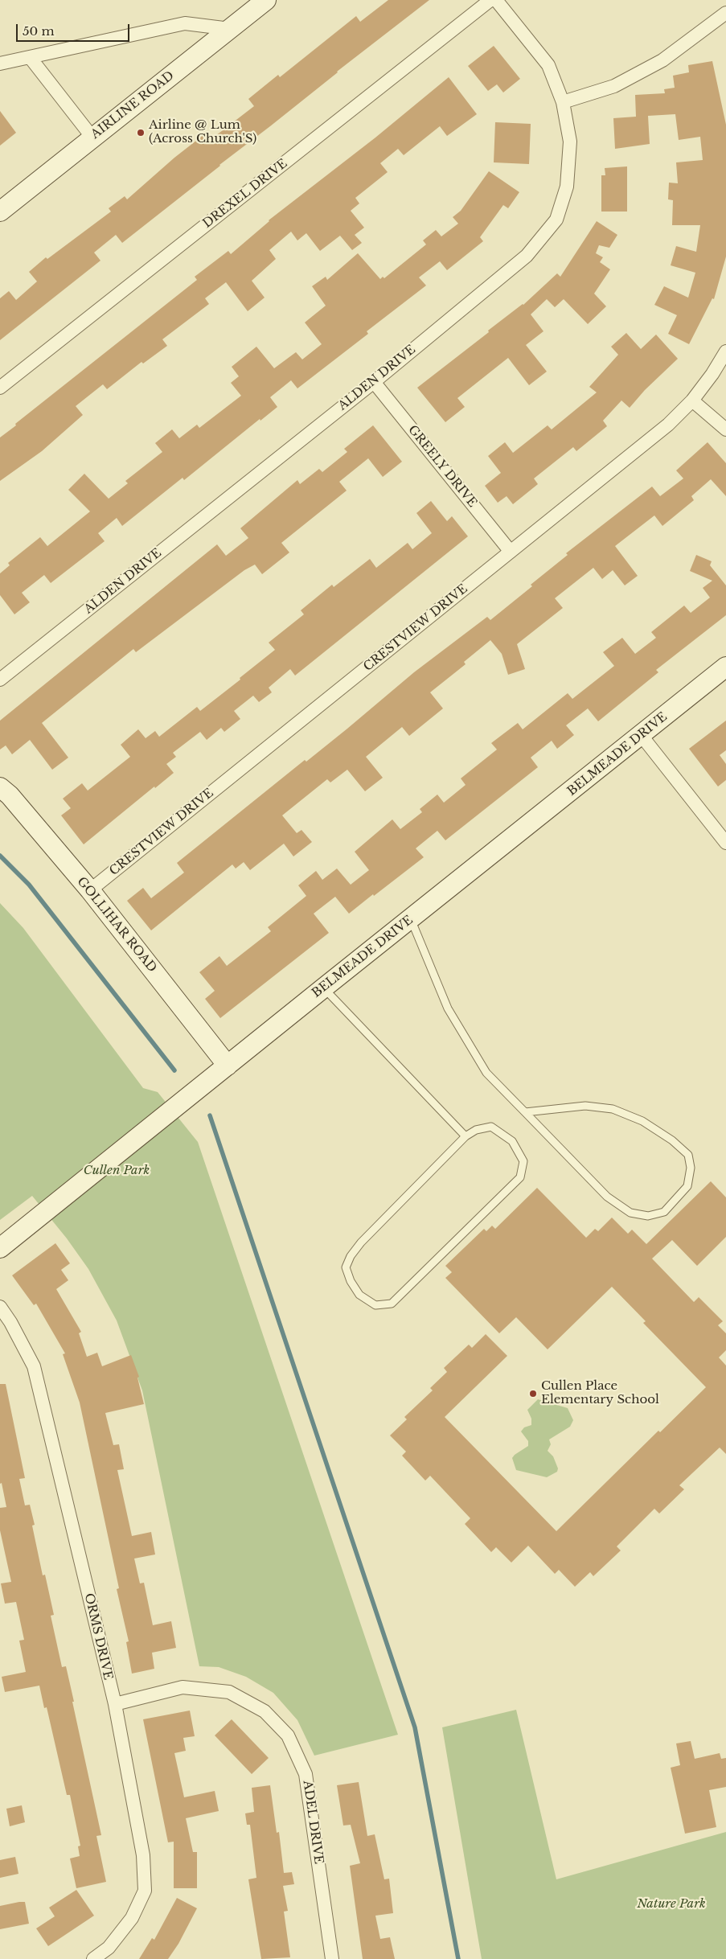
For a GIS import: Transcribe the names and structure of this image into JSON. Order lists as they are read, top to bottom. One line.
{"streets":{"street":["AIRLINE ROAD","DREXEL DRIVE","ALDEN DRIVE","GREELY DRIVE","CRESTVIEW DRIVE","BELMEADE DRIVE","GOLLIHAR ROAD","ORMS DRIVE","ADEL DRIVE"]},"crossings":[["ALDEN DRIVE","GREELY DRIVE"],["GREELY DRIVE","CRESTVIEW DRIVE"],["CRESTVIEW DRIVE","GOLLIHAR ROAD"],["BELMEADE DRIVE","GOLLIHAR ROAD"],["ORMS DRIVE","ADEL DRIVE"]],"parks":["Cullen Park","Nature Park"],"places":["Airline @ Lum (Across Church'S)","Cullen Place Elementary School"],"scale_bar":"50 m"}
